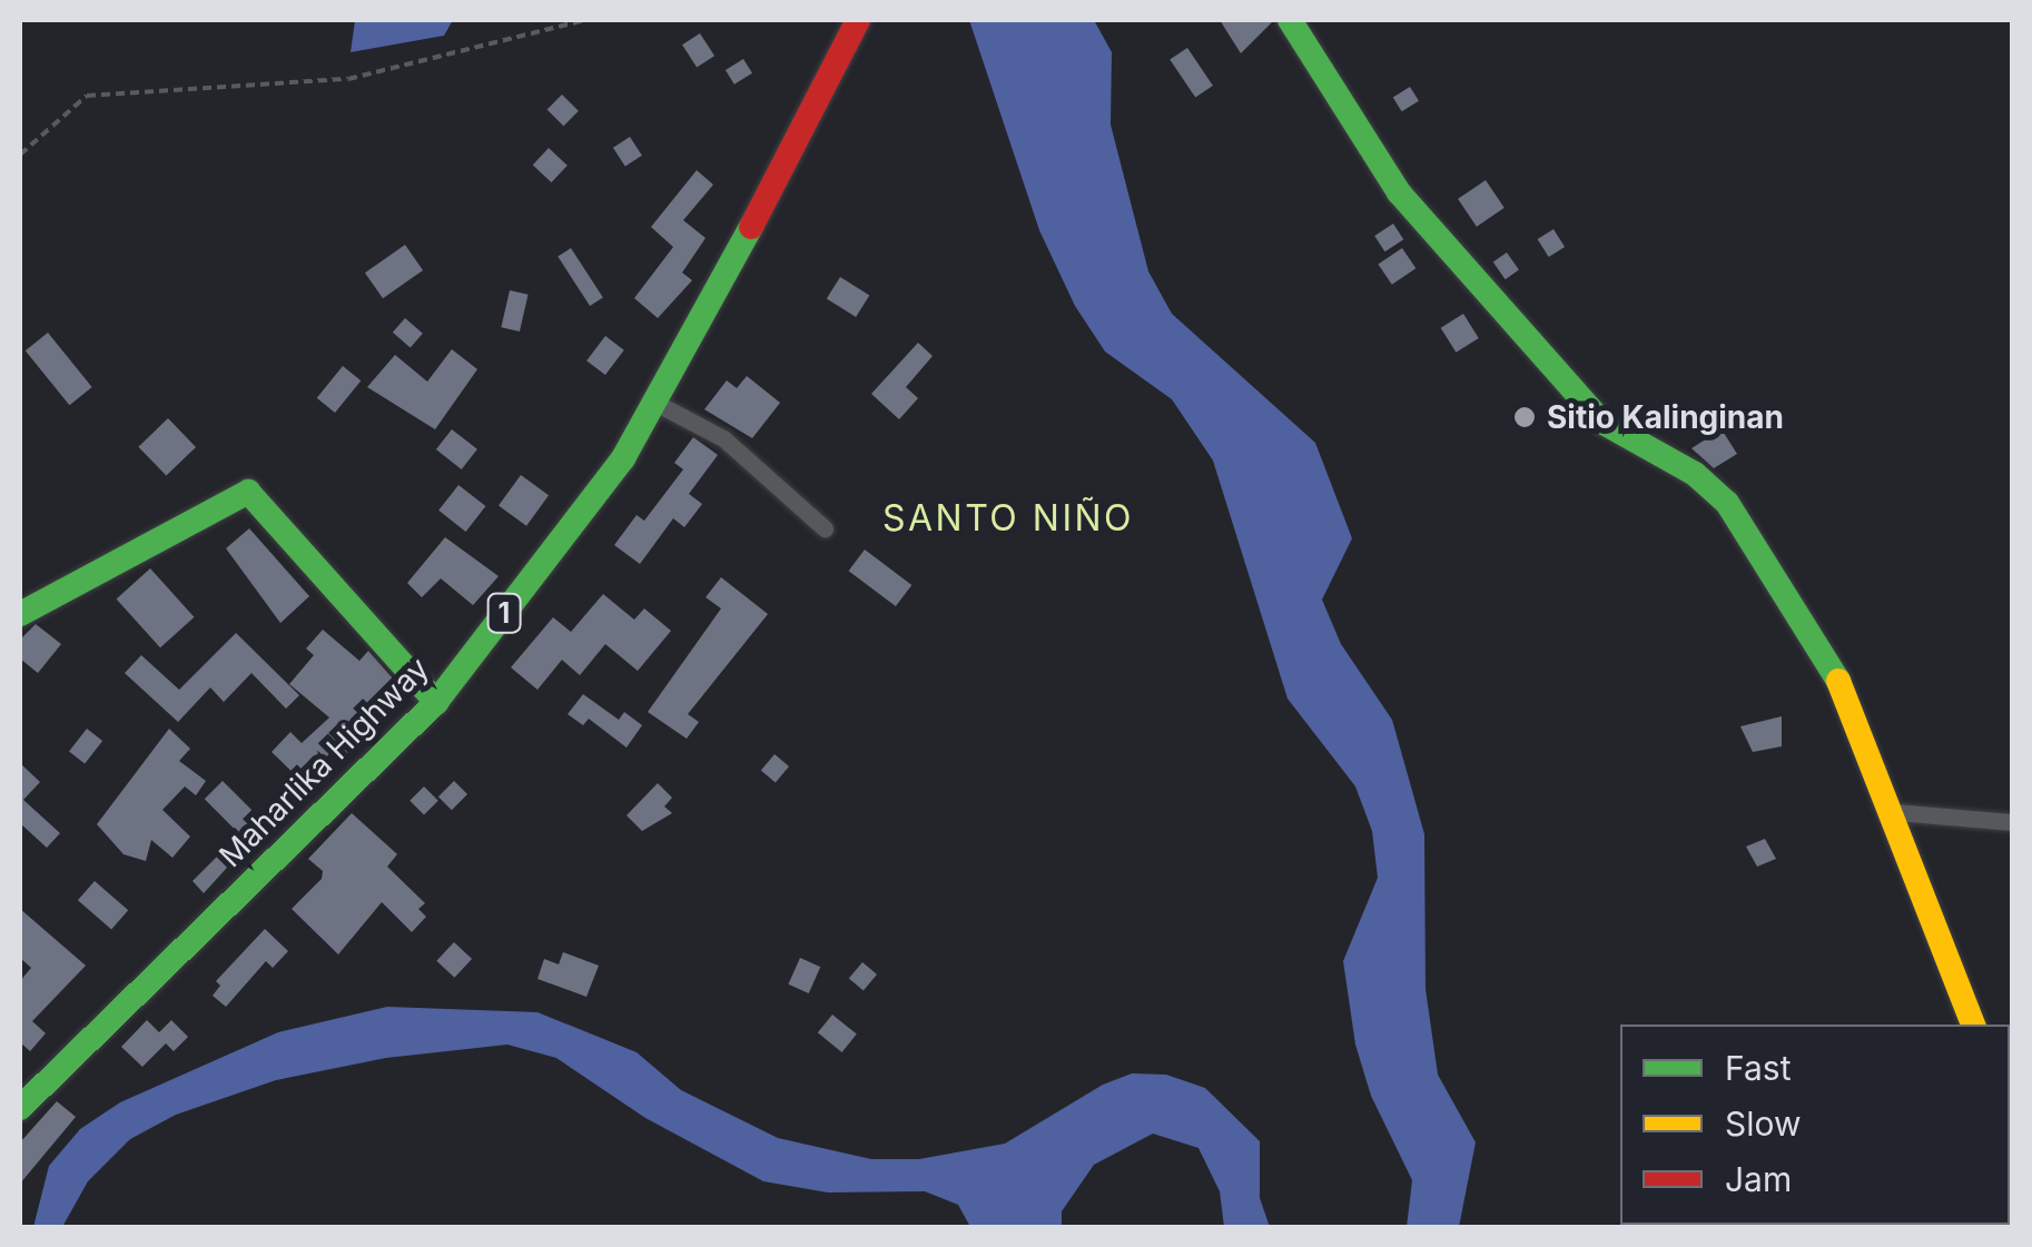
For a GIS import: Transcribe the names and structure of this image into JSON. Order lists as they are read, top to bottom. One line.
{"streets":{"main road":["1","Maharlika Highway"]},"districts":["SANTO NIÑO"],"places":["Sitio Kalinginan"],"legend":["Fast","Slow","Jam"]}
